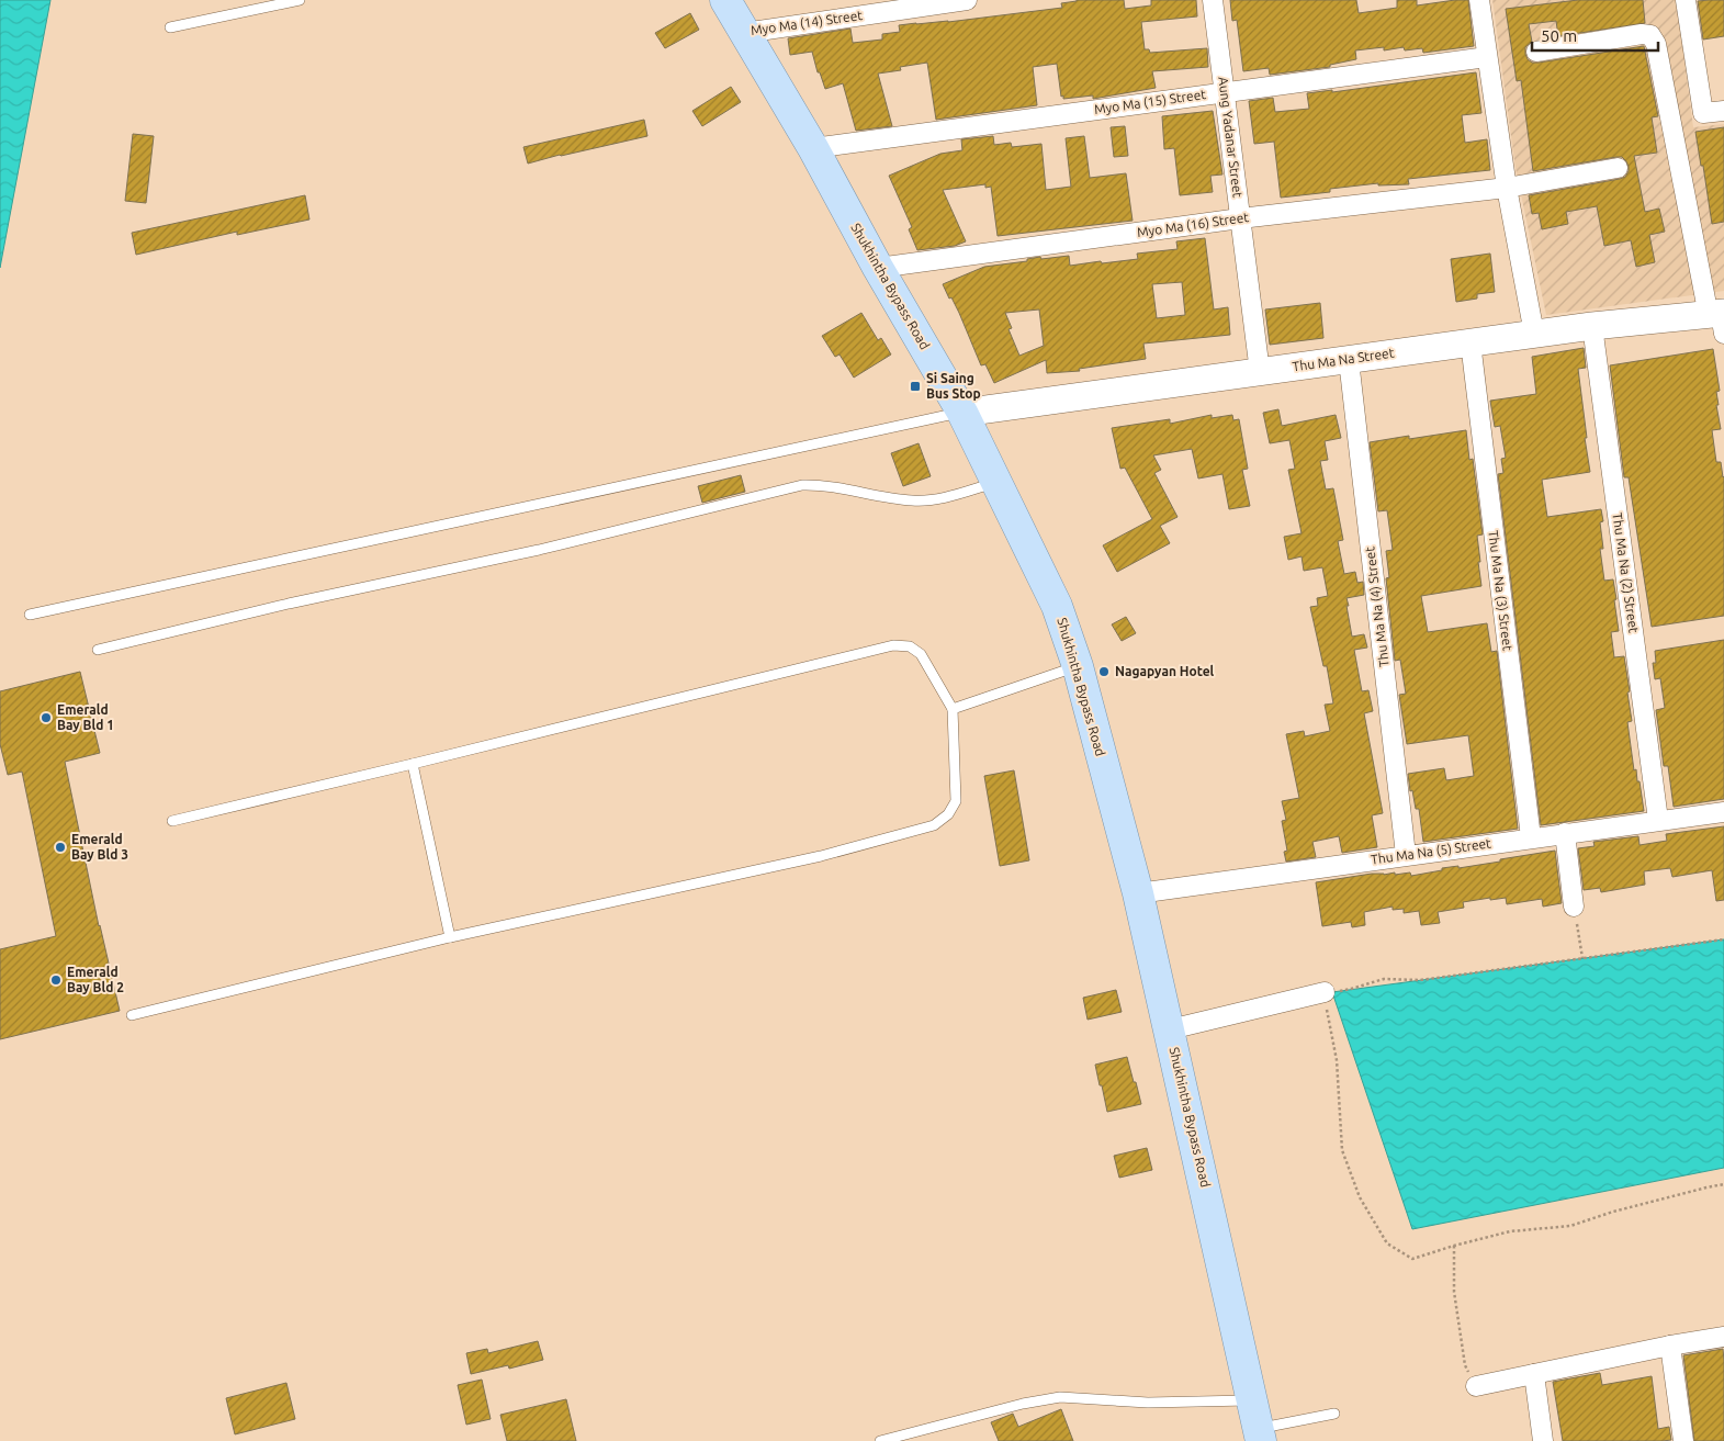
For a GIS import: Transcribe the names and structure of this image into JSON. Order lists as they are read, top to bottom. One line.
{"streets":{"main road":["Shukhintha Bypass Road"],"street":["Myo Ma (14) Street","Myo Ma (15) Street","Aung Yadanar Street","Myo Ma (16) Street","Thu Ma Na Street","Thu Ma Na (2) Street","Thu Ma Na (3) Street","Thu Ma Na (4) Street","Thu Ma Na (5) Street"]},"crossings":[["Myo Ma (14) Street","Shukhintha Bypass Road"],["Myo Ma (15) Street","Aung Yadanar Street"],["Myo Ma (15) Street","Shukhintha Bypass Road"],["Aung Yadanar Street","Myo Ma (16) Street"],["Aung Yadanar Street","Thu Ma Na Street"],["Myo Ma (16) Street","Shukhintha Bypass Road"],["Shukhintha Bypass Road","Thu Ma Na Street"],["Shukhintha Bypass Road","Thu Ma Na (5) Street"],["Thu Ma Na Street","Thu Ma Na (2) Street"],["Thu Ma Na Street","Thu Ma Na (3) Street"],["Thu Ma Na Street","Thu Ma Na (4) Street"],["Thu Ma Na (2) Street","Thu Ma Na (5) Street"],["Thu Ma Na (3) Street","Thu Ma Na (5) Street"],["Thu Ma Na (4) Street","Thu Ma Na (5) Street"]],"places":{"transit":["Si Saing Bus Stop"],"other":["Nagapyan Hotel","Emerald Bay Bld 1","Emerald Bay Bld 3","Emerald Bay Bld 2"]},"scale_bar":"50 m"}
